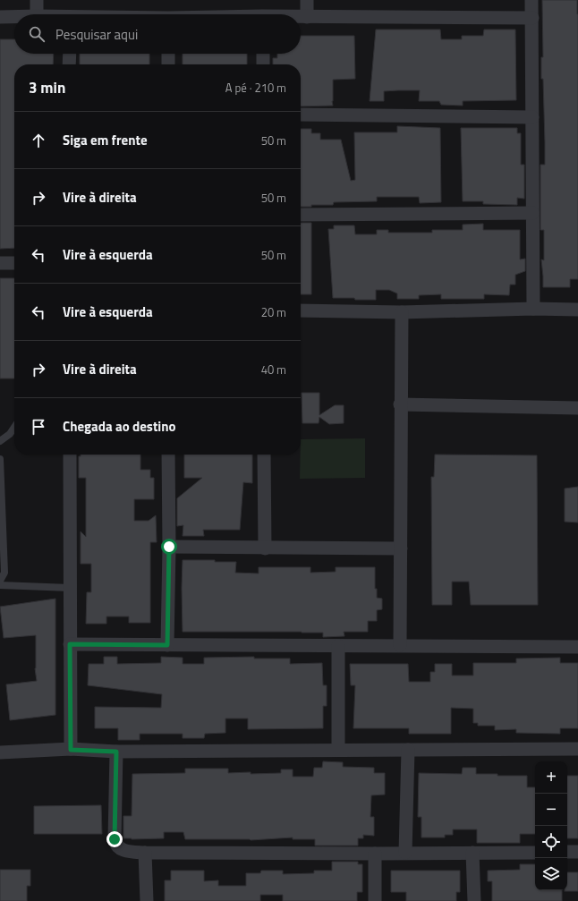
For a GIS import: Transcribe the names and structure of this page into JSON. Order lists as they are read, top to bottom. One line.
{"page":{"search":"Pesquisar aqui","heading":["3 min","A pé · 210 m"],"list":[["Siga em frente","50 m"],["Vire à direita","50 m"],["Vire à esquerda","50 m"],["Vire à esquerda","20 m"],["Vire à direita","40 m"],"Chegada ao destino"],"map_buttons":["+","−"]}}
